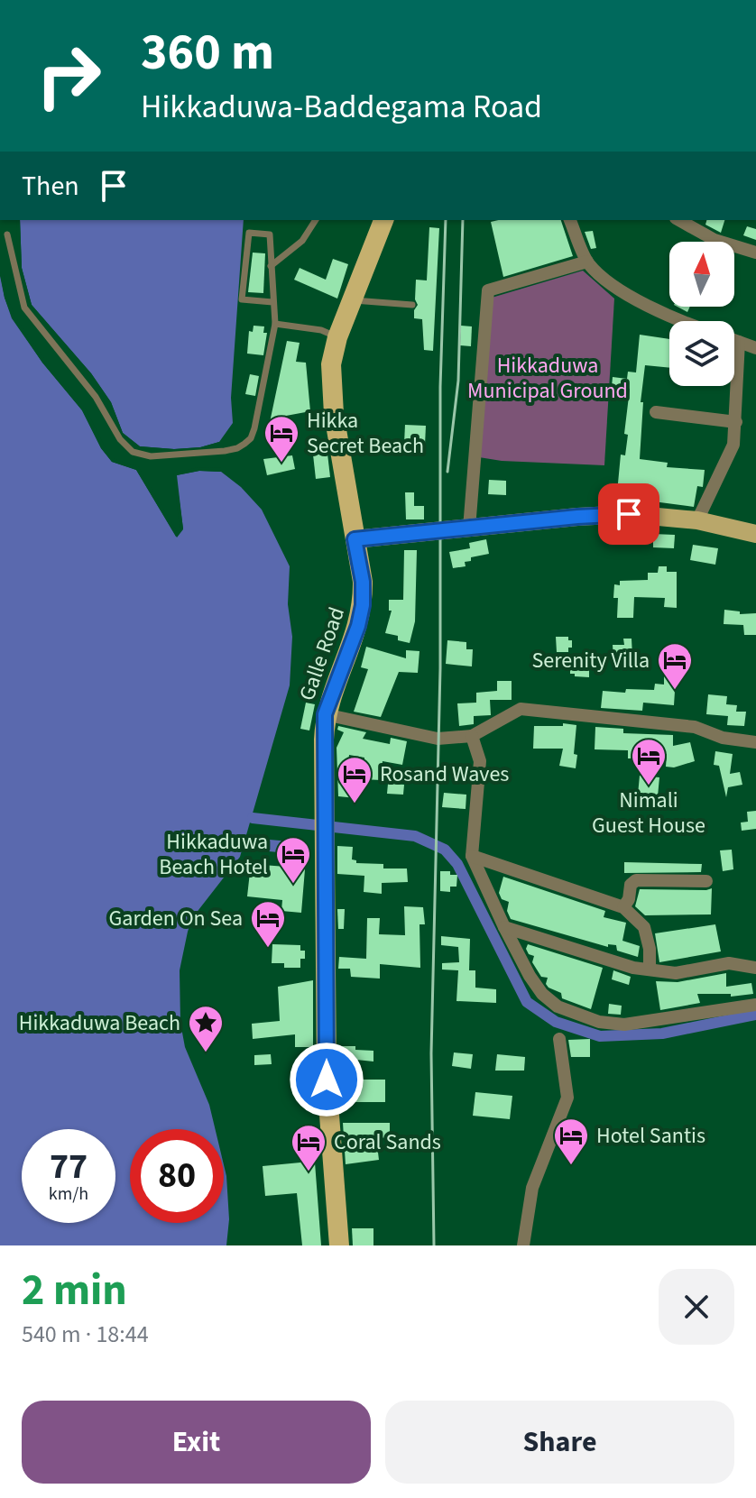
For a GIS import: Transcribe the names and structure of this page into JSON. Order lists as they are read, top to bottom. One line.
{"streets":{"highway":["Galle Road"]},"parks":["Hikkaduwa Municipal Ground"],"places":{"hotel":["Hikka Secret Beach","Serenity Villa","Nimali Guest House","Rosand Waves","Hikkaduwa Beach Hotel","Garden On Sea","Hotel Santis","Coral Sands"],"place":["Hikkaduwa Beach"]},"north":"top","page":{"turn":["360 m","Hikkaduwa-Baddegama Road"],"then":"Then","speed":"77 km/h","limit":"80","heading":["2 min","540 m · 18:44"],"buttons":["Exit","Share"]}}
